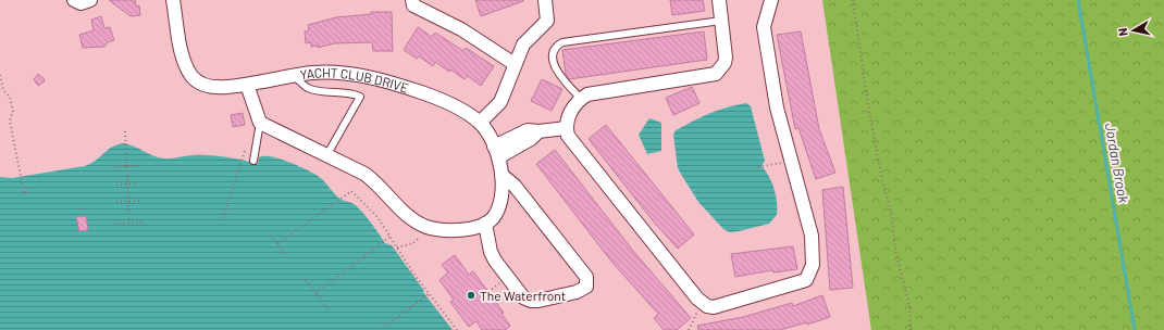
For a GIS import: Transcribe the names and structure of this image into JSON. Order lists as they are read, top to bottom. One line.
{"streets":{"street":["YACHT CLUB DRIVE"]},"water":["Jordan Brook"],"places":["The Waterfront"],"north":"left"}
